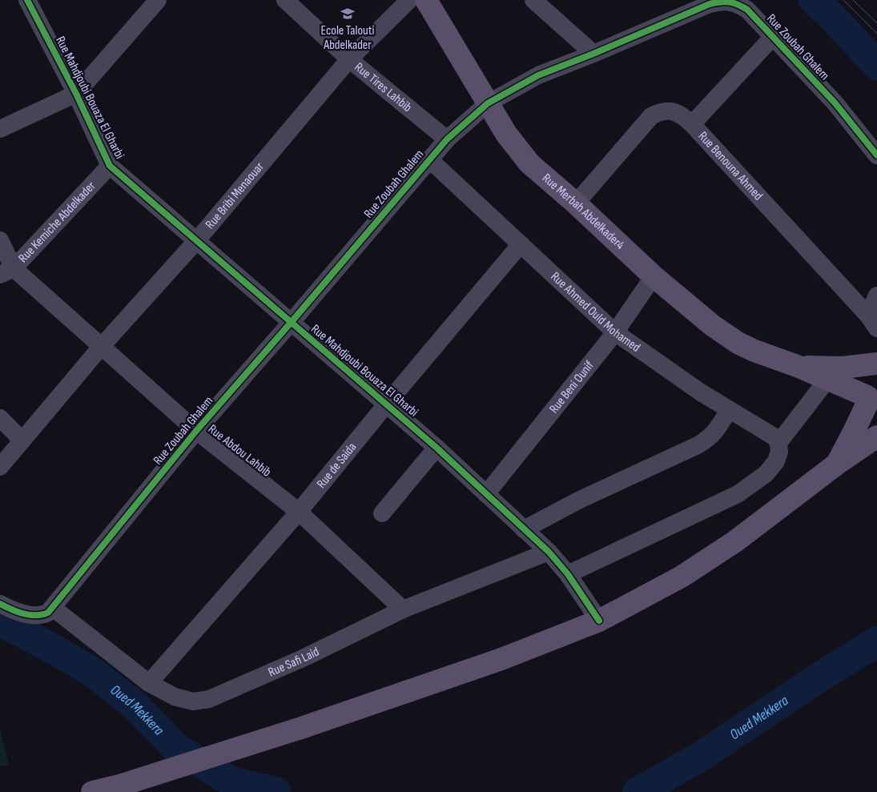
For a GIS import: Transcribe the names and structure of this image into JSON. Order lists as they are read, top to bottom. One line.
{"streets":{"main road":["Rue Merbah Abdelkader4"],"street":["Rue Zoubah Ghalem","Rue Tires Lahbib","Rue Mahdjoubi Bouaza El Gharbi","Rue Benouna Ahmed","Rue Bribi Menaouar","Rue Kemiche Abdelkader","Rue Ahmed Ould Mohamed","Rue Beni Ounif","Rue Abdou Lahbib","Rue de Saida","Rue Safi Laid"]},"crossings":[["Rue Zoubah Ghalem","Rue Tires Lahbib"],["Rue Zoubah Ghalem","Rue Mahdjoubi Bouaza El Gharbi"],["Rue Zoubah Ghalem","Rue Merbah Abdelkader4"],["Rue Zoubah Ghalem","Rue Ahmed Ould Mohamed"],["Rue Zoubah Ghalem","Rue Abdou Lahbib"],["Rue Zoubah Ghalem","Rue Safi Laid"],["Rue Tires Lahbib","Rue Bribi Menaouar"],["Rue Mahdjoubi Bouaza El Gharbi","Rue Bribi Menaouar"],["Rue Mahdjoubi Bouaza El Gharbi","Rue Kemiche Abdelkader"],["Rue Mahdjoubi Bouaza El Gharbi","Rue Beni Ounif"],["Rue Mahdjoubi Bouaza El Gharbi","Rue de Saida"],["Rue Mahdjoubi Bouaza El Gharbi","Rue Safi Laid"],["Rue Benouna Ahmed","Rue Merbah Abdelkader4"],["Rue Bribi Menaouar","Rue Abdou Lahbib"],["Rue Merbah Abdelkader4","Rue Beni Ounif"],["Rue Kemiche Abdelkader","Rue Abdou Lahbib"],["Rue Ahmed Ould Mohamed","Rue Beni Ounif"],["Rue Ahmed Ould Mohamed","Rue de Saida"],["Rue Abdou Lahbib","Rue de Saida"],["Rue Abdou Lahbib","Rue Safi Laid"],["Rue de Saida","Rue Safi Laid"]],"water":["Oued Mekkera"],"places":{"school or university":["Ecole Talouti Abdelkader"]}}
